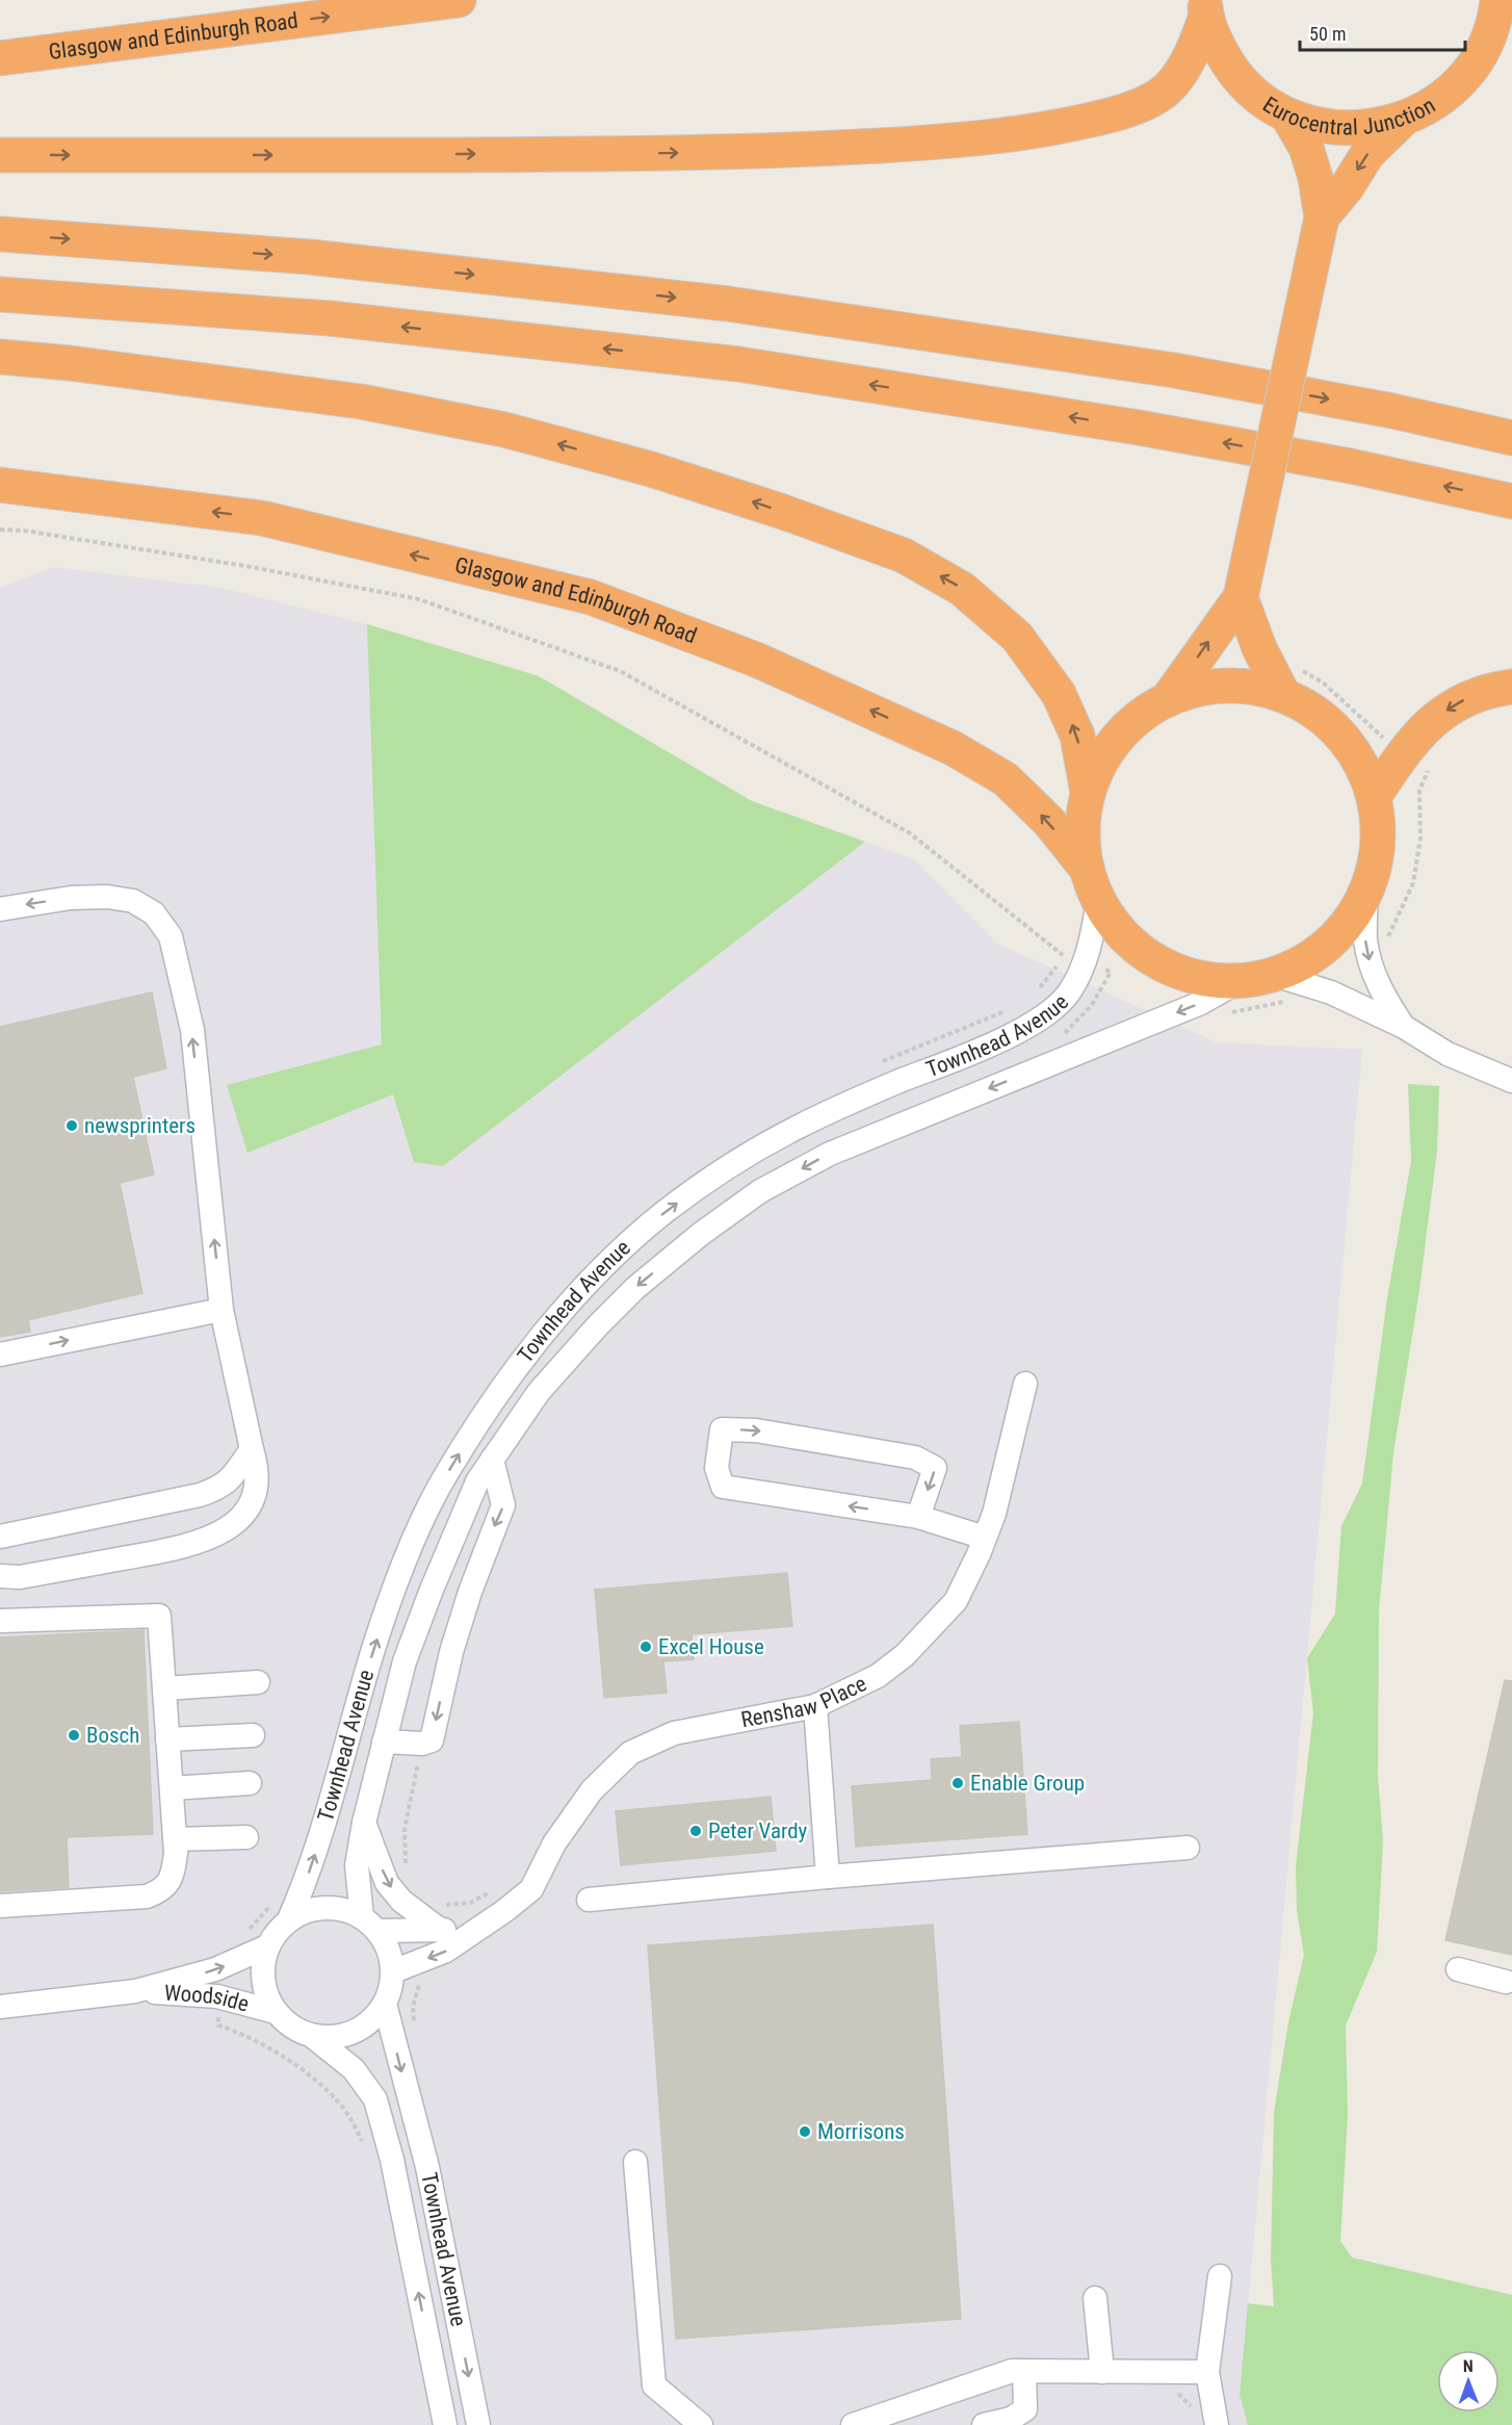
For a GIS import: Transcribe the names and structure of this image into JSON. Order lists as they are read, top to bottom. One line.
{"streets":{"highway":["Glasgow and Edinburgh Road","Eurocentral Junction"],"street":["Townhead Avenue","Renshaw Place","Woodside"]},"crossings":[["Townhead Avenue","Renshaw Place"],["Townhead Avenue","Woodside"],["Renshaw Place","Woodside"]],"places":["newsprinters","Excel House","Bosch","Enable Group","Peter Vardy","Morrisons"],"scale_bar":"50 m","north":"top"}
